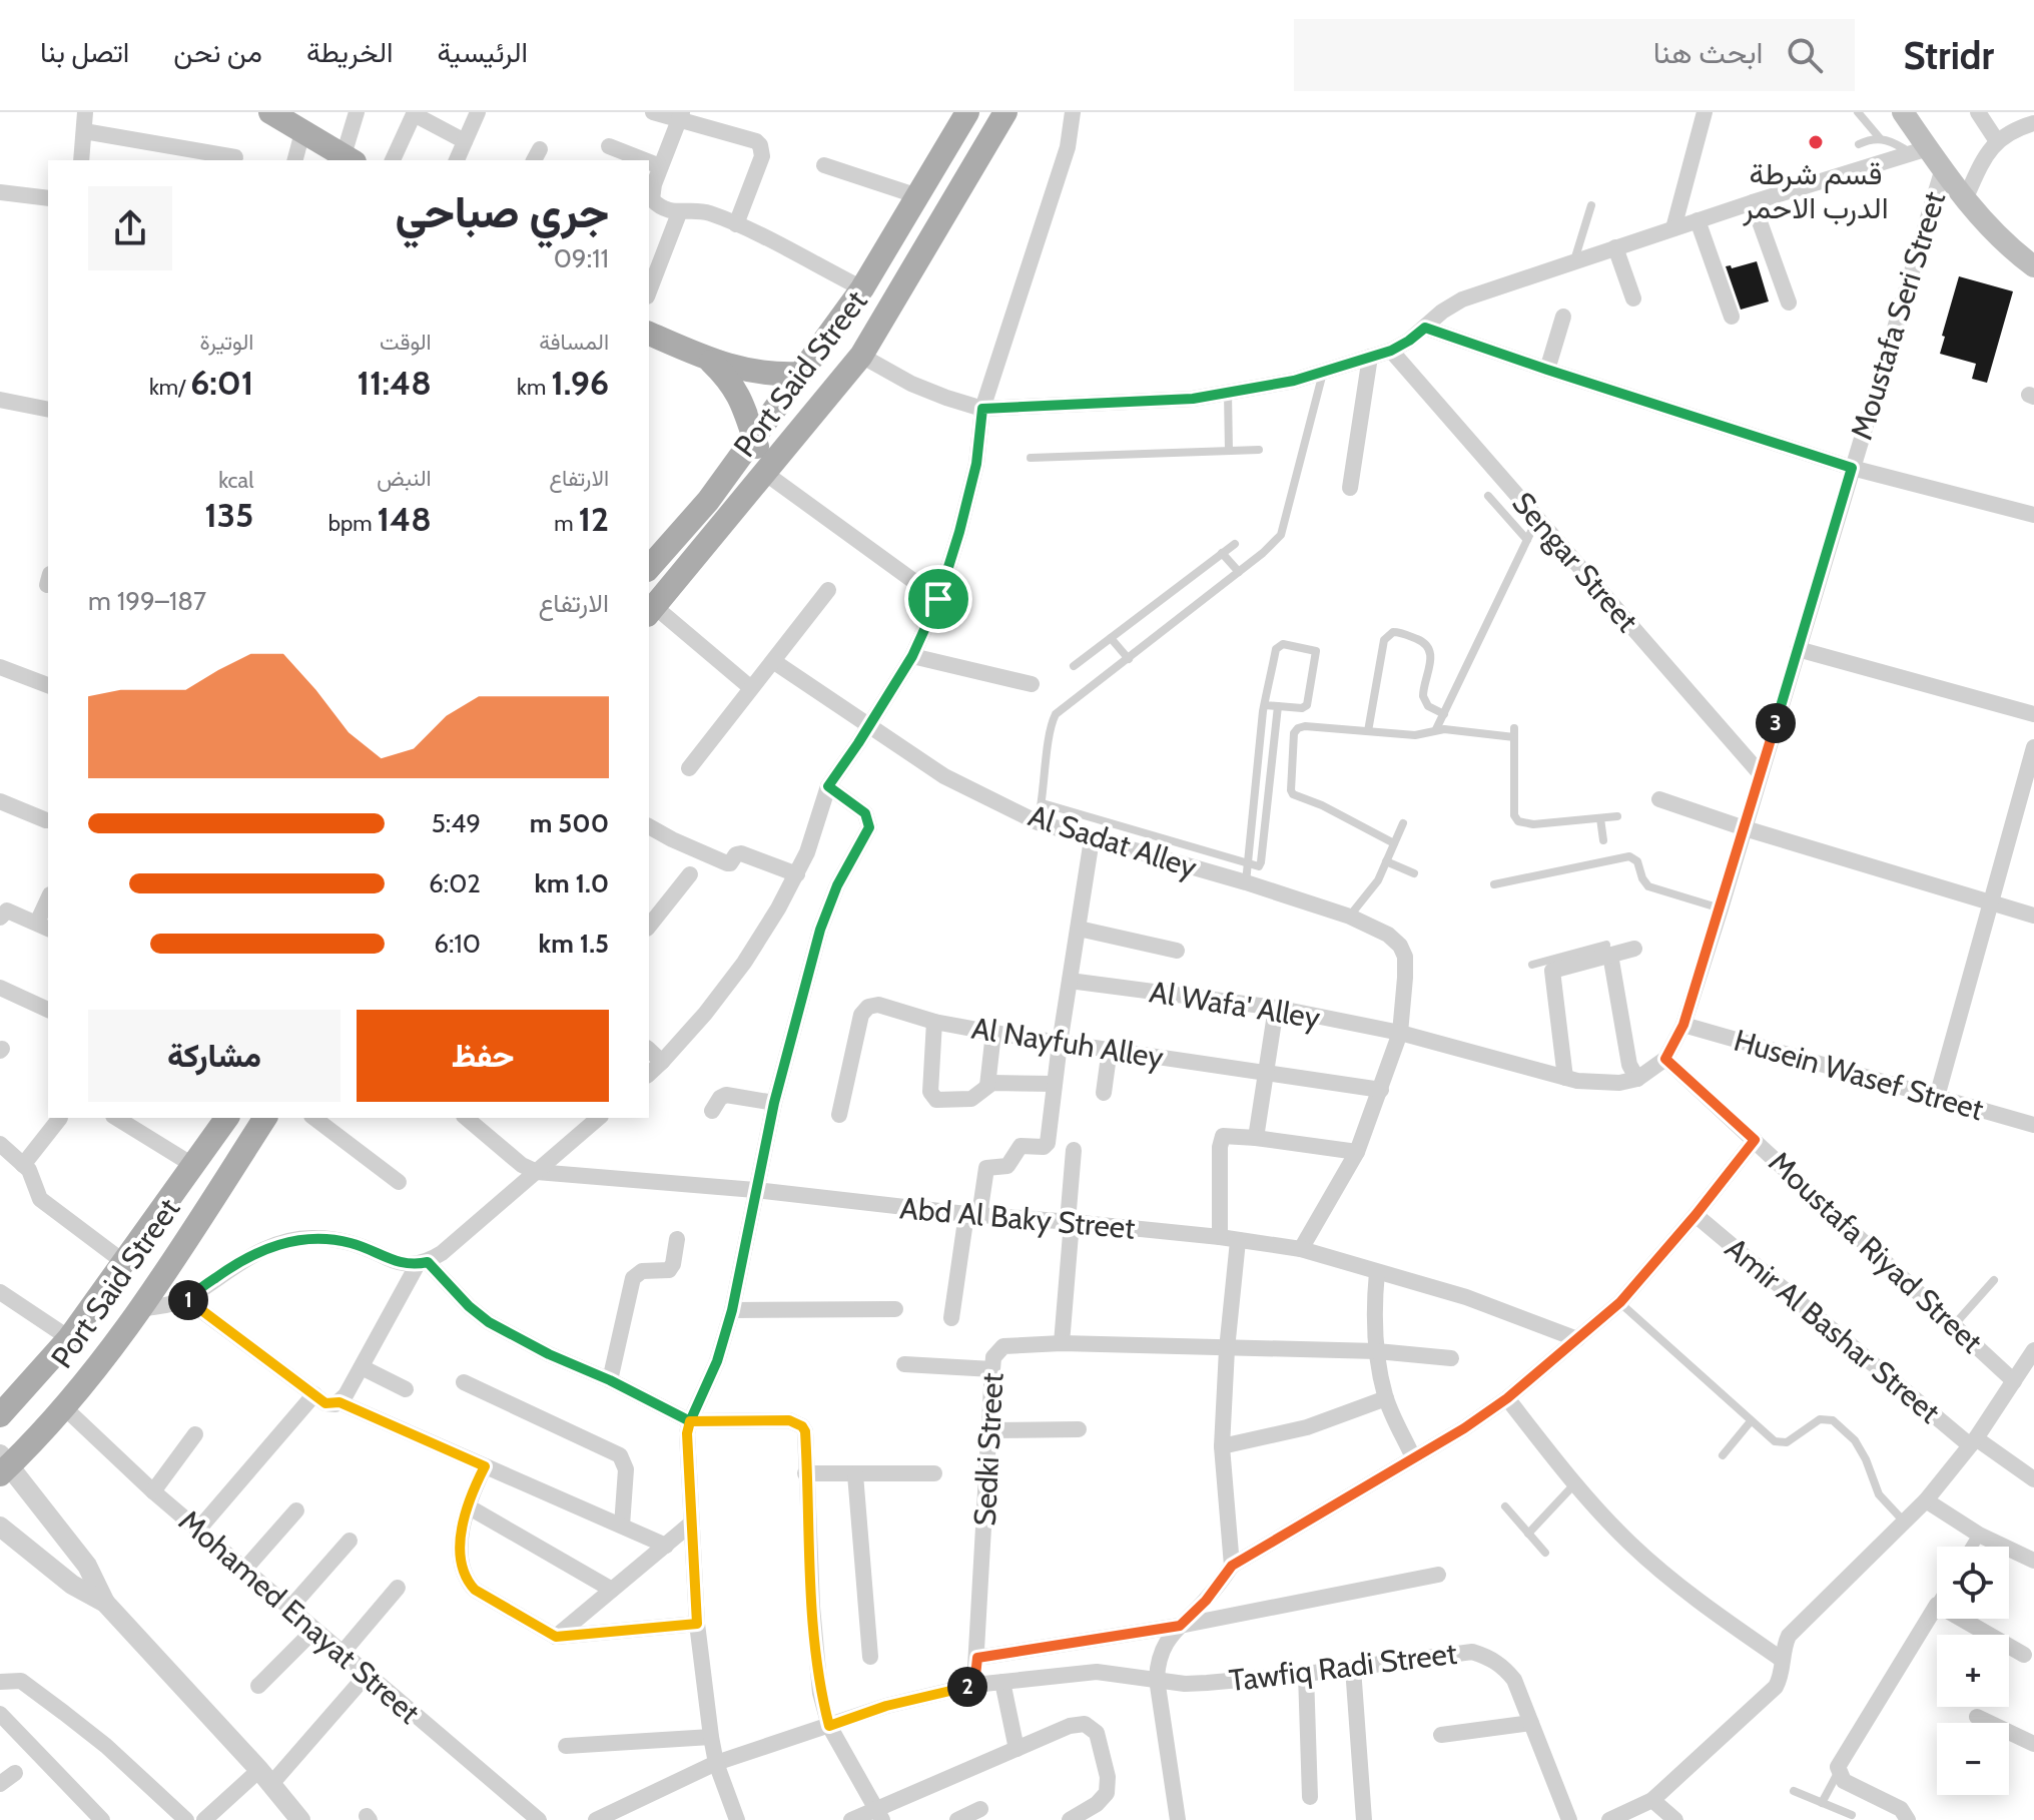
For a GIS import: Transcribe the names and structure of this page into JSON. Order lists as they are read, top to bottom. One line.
{"streets":{"main road":["Port Said Street"],"street":["Moustafa Seri Street","Sengar Street","Al Sadat Alley","Al Wafa' Alley","Al Nayfuh Alley","Husein Wasef Street","Abd Al Baky Street","Moustafa Riyad Street","Amir Al Bashar Street","Sedki Street","Mohamed Enayat Street","Tawfiq Radi Street"]},"crossings":[["Moustafa Seri Street","Sengar Street"],["Moustafa Seri Street","Husein Wasef Street"],["Moustafa Seri Street","Moustafa Riyad Street"],["Port Said Street","Mohamed Enayat Street"],["Al Sadat Alley","Al Wafa' Alley"],["Sedki Street","Tawfiq Radi Street"]],"places":["قسم شرطة الدرب الاحمر"],"page":{"header":"Stridr","search":"ابحث هنا","nav":["الرئيسية","الخريطة","من نحن","اتصل بنا"],"heading":["جري صباحي","09:11"],"stats":[["المسافة","1.96 km"],["الوقت","11:48"],["الوتيرة","6:01 /km"],["الارتفاع","12 m"],["النبض","148 bpm"],["kcal","135"]],"chart":["الارتفاع","187–199 m"],"pins":["3","1","2"],"list":[{"name":"500 m","note":"5:49"},{"name":"1.0 km","note":"6:02"},{"name":"1.5 km","note":"6:10"}],"buttons":["حفظ","مشاركة"],"map_buttons":["+","−"]}}
